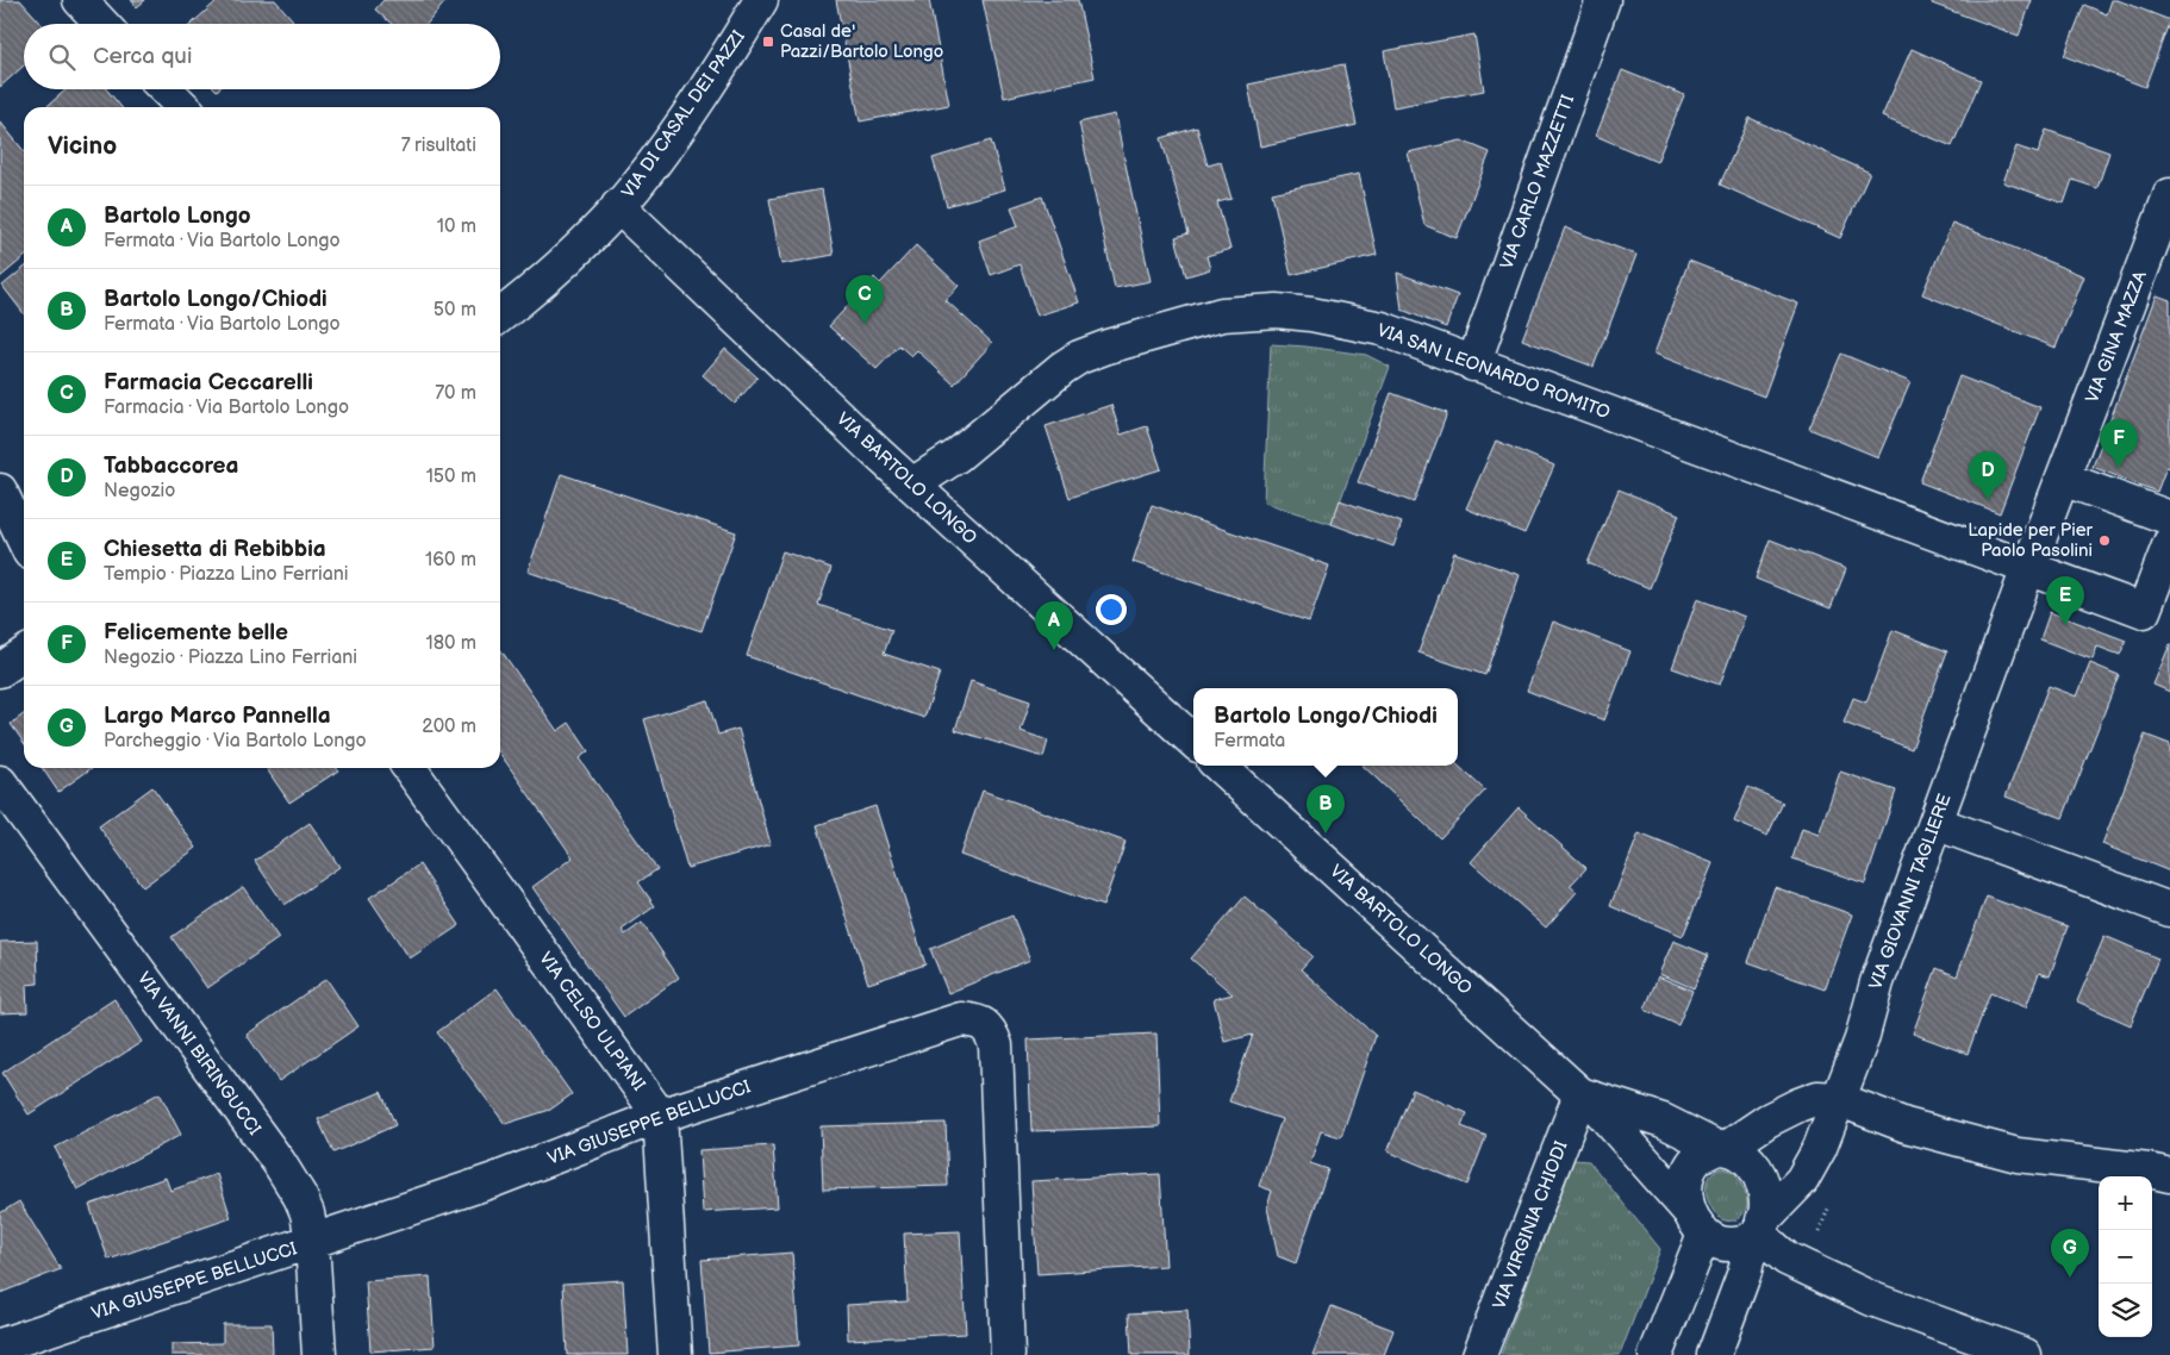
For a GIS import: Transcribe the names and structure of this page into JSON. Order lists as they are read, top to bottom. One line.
{"streets":{"street":["VIA DI CASAL DEI PAZZI","VIA CARLO MAZZETTI","VIA GINA MAZZA","VIA SAN LEONARDO ROMITO","VIA BARTOLO LONGO","VIA GIOVANNI TAGLIERE","VIA CELSO ULPIANI","VIA VANNI BIRINGUCCI","VIA GIUSEPPE BELLUCCI","VIA VIRGINIA CHIODI"]},"crossings":[["VIA DI CASAL DEI PAZZI","VIA BARTOLO LONGO"],["VIA CARLO MAZZETTI","VIA SAN LEONARDO ROMITO"],["VIA GINA MAZZA","VIA SAN LEONARDO ROMITO"],["VIA GINA MAZZA","VIA GIOVANNI TAGLIERE"],["VIA SAN LEONARDO ROMITO","VIA BARTOLO LONGO"],["VIA SAN LEONARDO ROMITO","VIA GIOVANNI TAGLIERE"],["VIA BARTOLO LONGO","VIA VIRGINIA CHIODI"],["VIA CELSO ULPIANI","VIA GIUSEPPE BELLUCCI"],["VIA VANNI BIRINGUCCI","VIA GIUSEPPE BELLUCCI"]],"places":{"transit":["Casal de' Pazzi/Bartolo Longo"],"other":["Lapide per Pier Paolo Pasolini"]},"page":{"search":"Cerca qui","heading":["Vicino","7 risultati"],"list":[{"mark":"A","name":"Bartolo Longo","note":"Fermata · Via Bartolo Longo","value":"10 m"},{"mark":"B","name":"Bartolo Longo/Chiodi","note":"Fermata · Via Bartolo Longo","value":"50 m"},{"mark":"C","name":"Farmacia Ceccarelli","note":"Farmacia · Via Bartolo Longo","value":"70 m"},{"mark":"D","name":"Tabbaccorea","note":"Negozio","value":"150 m"},{"mark":"E","name":"Chiesetta di Rebibbia","note":"Tempio · Piazza Lino Ferriani","value":"160 m"},{"mark":"F","name":"Felicemente belle","note":"Negozio · Piazza Lino Ferriani","value":"180 m"},{"mark":"G","name":"Largo Marco Pannella","note":"Parcheggio · Via Bartolo Longo","value":"200 m"}],"pins":["C","F","D","E","A","B","G"],"popup":["Bartolo Longo/Chiodi","Fermata"],"map_buttons":["+","−"]}}
